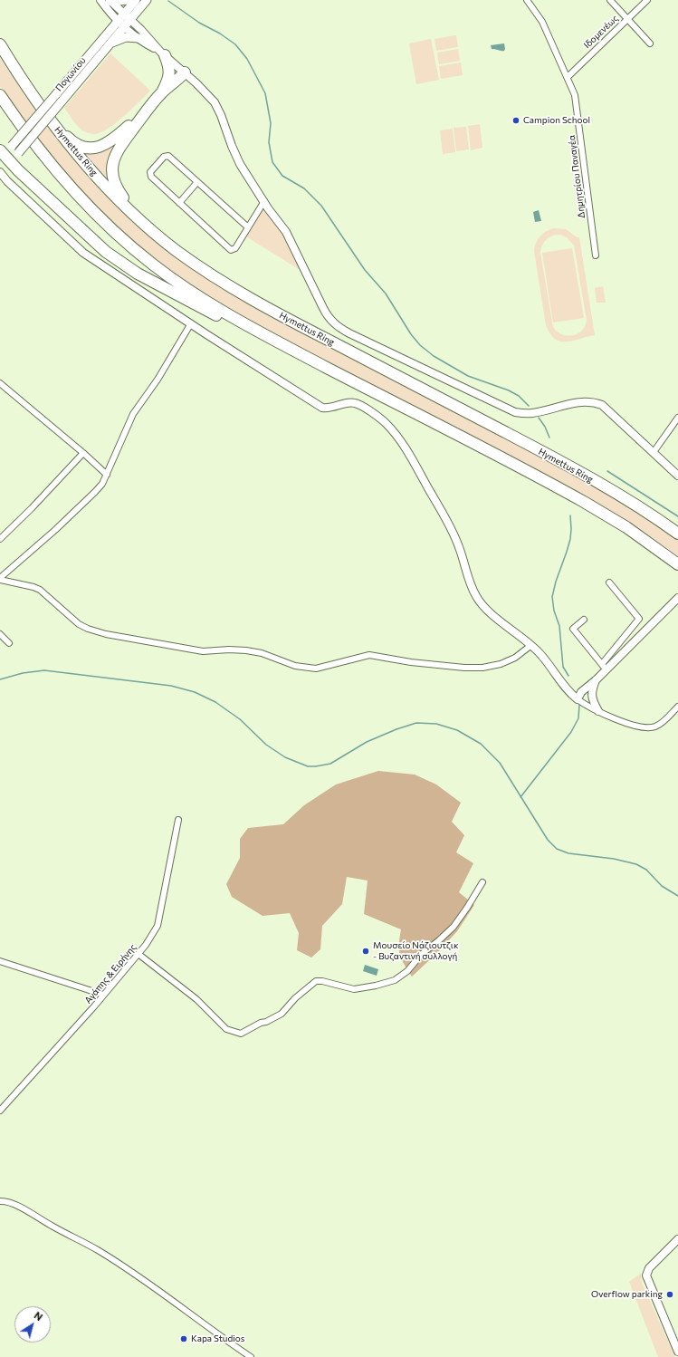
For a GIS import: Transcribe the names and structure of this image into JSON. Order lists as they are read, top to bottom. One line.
{"streets":{"highway":["Hymettus Ring"],"main road":["Πογωνίου"],"street":["Ιδομενέως","Δημητρίου Παναγέα","Αγάπης & Ειρήνης"]},"crossings":[["Ιδομενέως","Δημητρίου Παναγέα"]],"places":["Campion School","Μουσείο Νάζιουτζικ - Βυζαντινή συλλογή","Overflow parking","Kapa Studios"],"north":"top right"}
